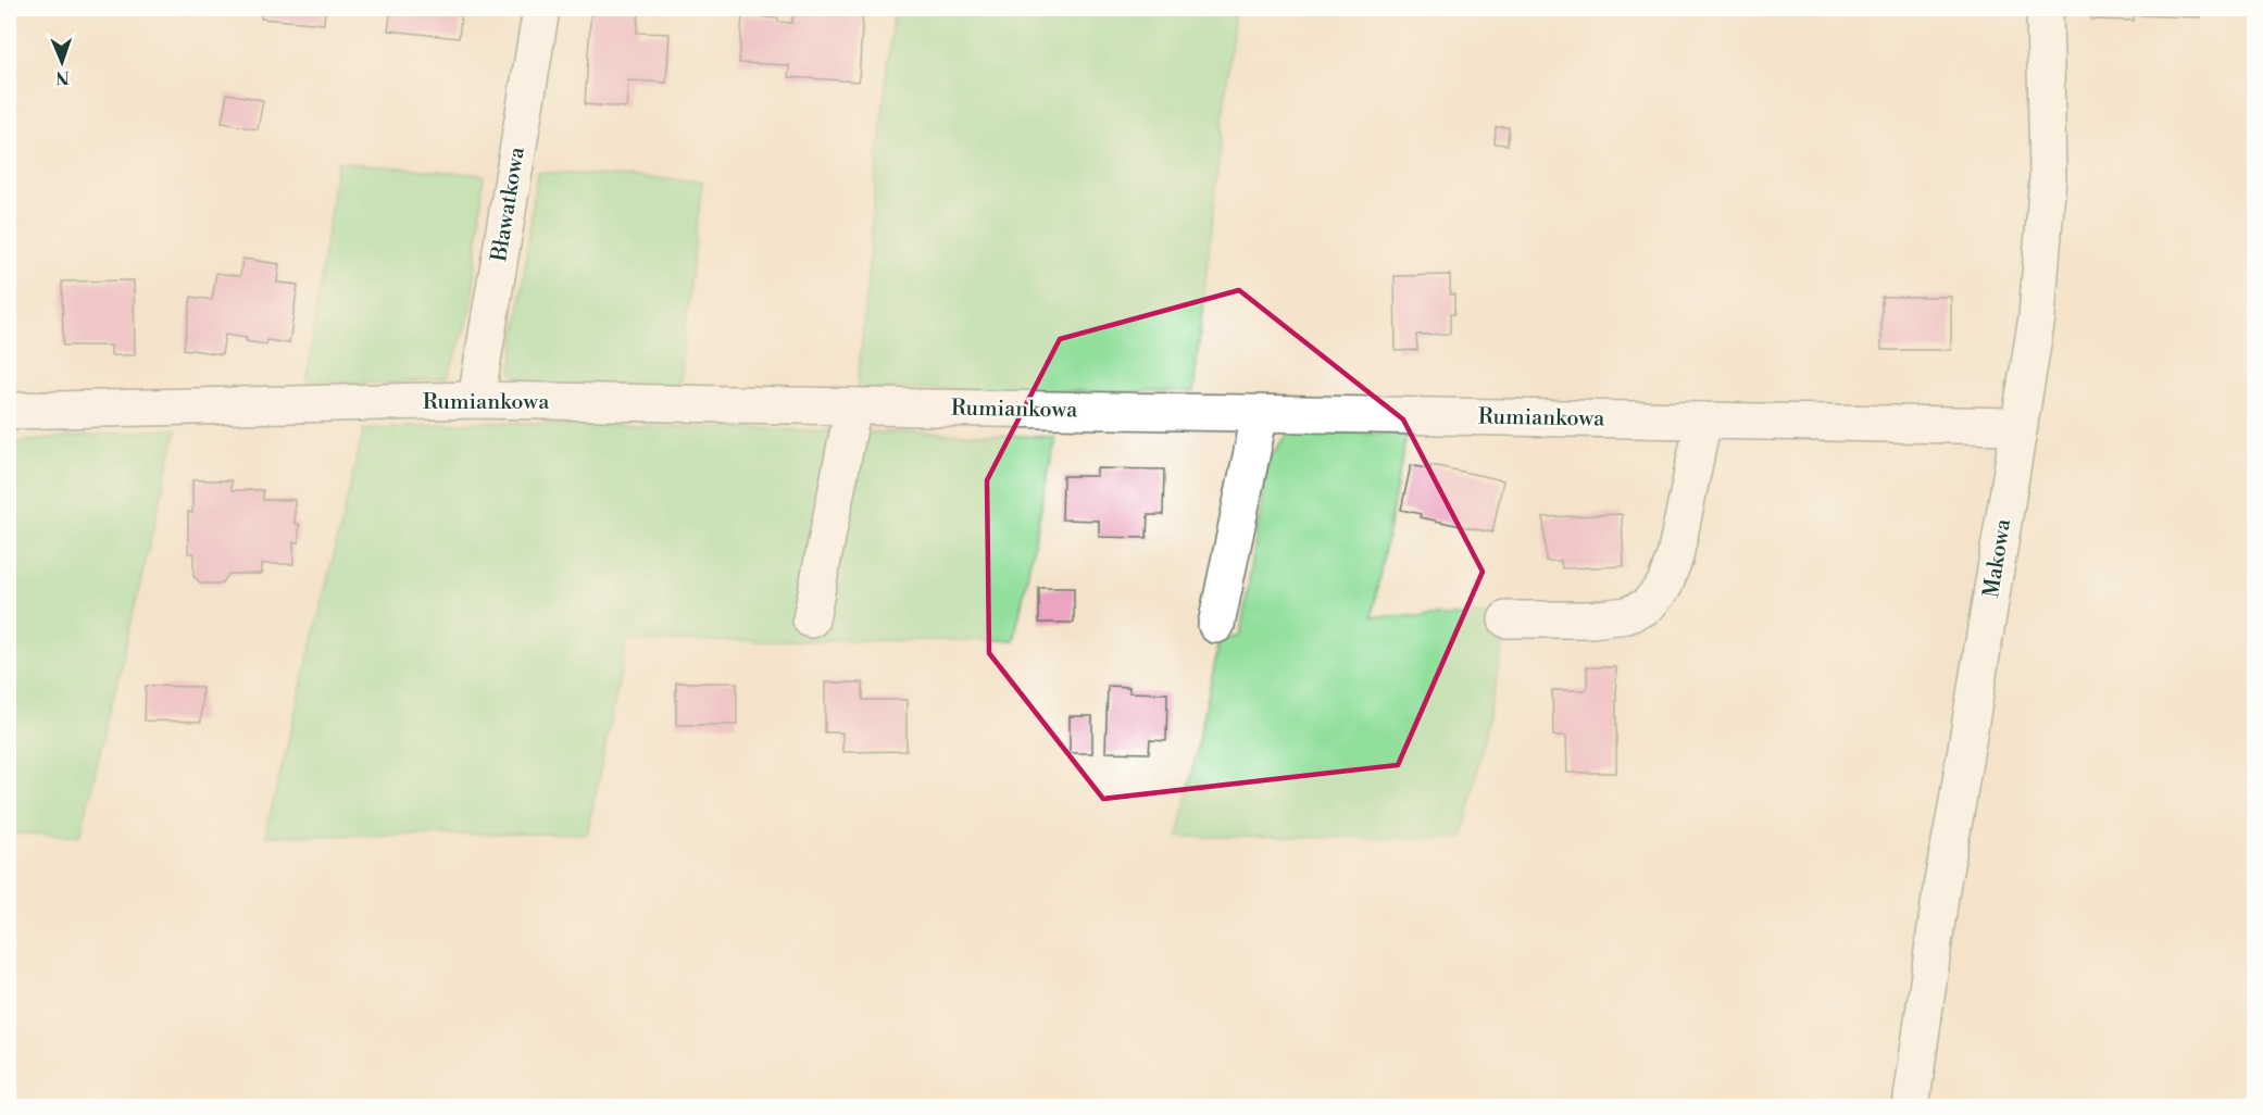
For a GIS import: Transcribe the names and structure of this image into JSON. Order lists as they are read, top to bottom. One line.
{"streets":{"street":["Bławatkowa","Rumiankowa","Makowa"]},"crossings":[["Bławatkowa","Rumiankowa"],["Rumiankowa","Makowa"]],"north":"bottom"}
